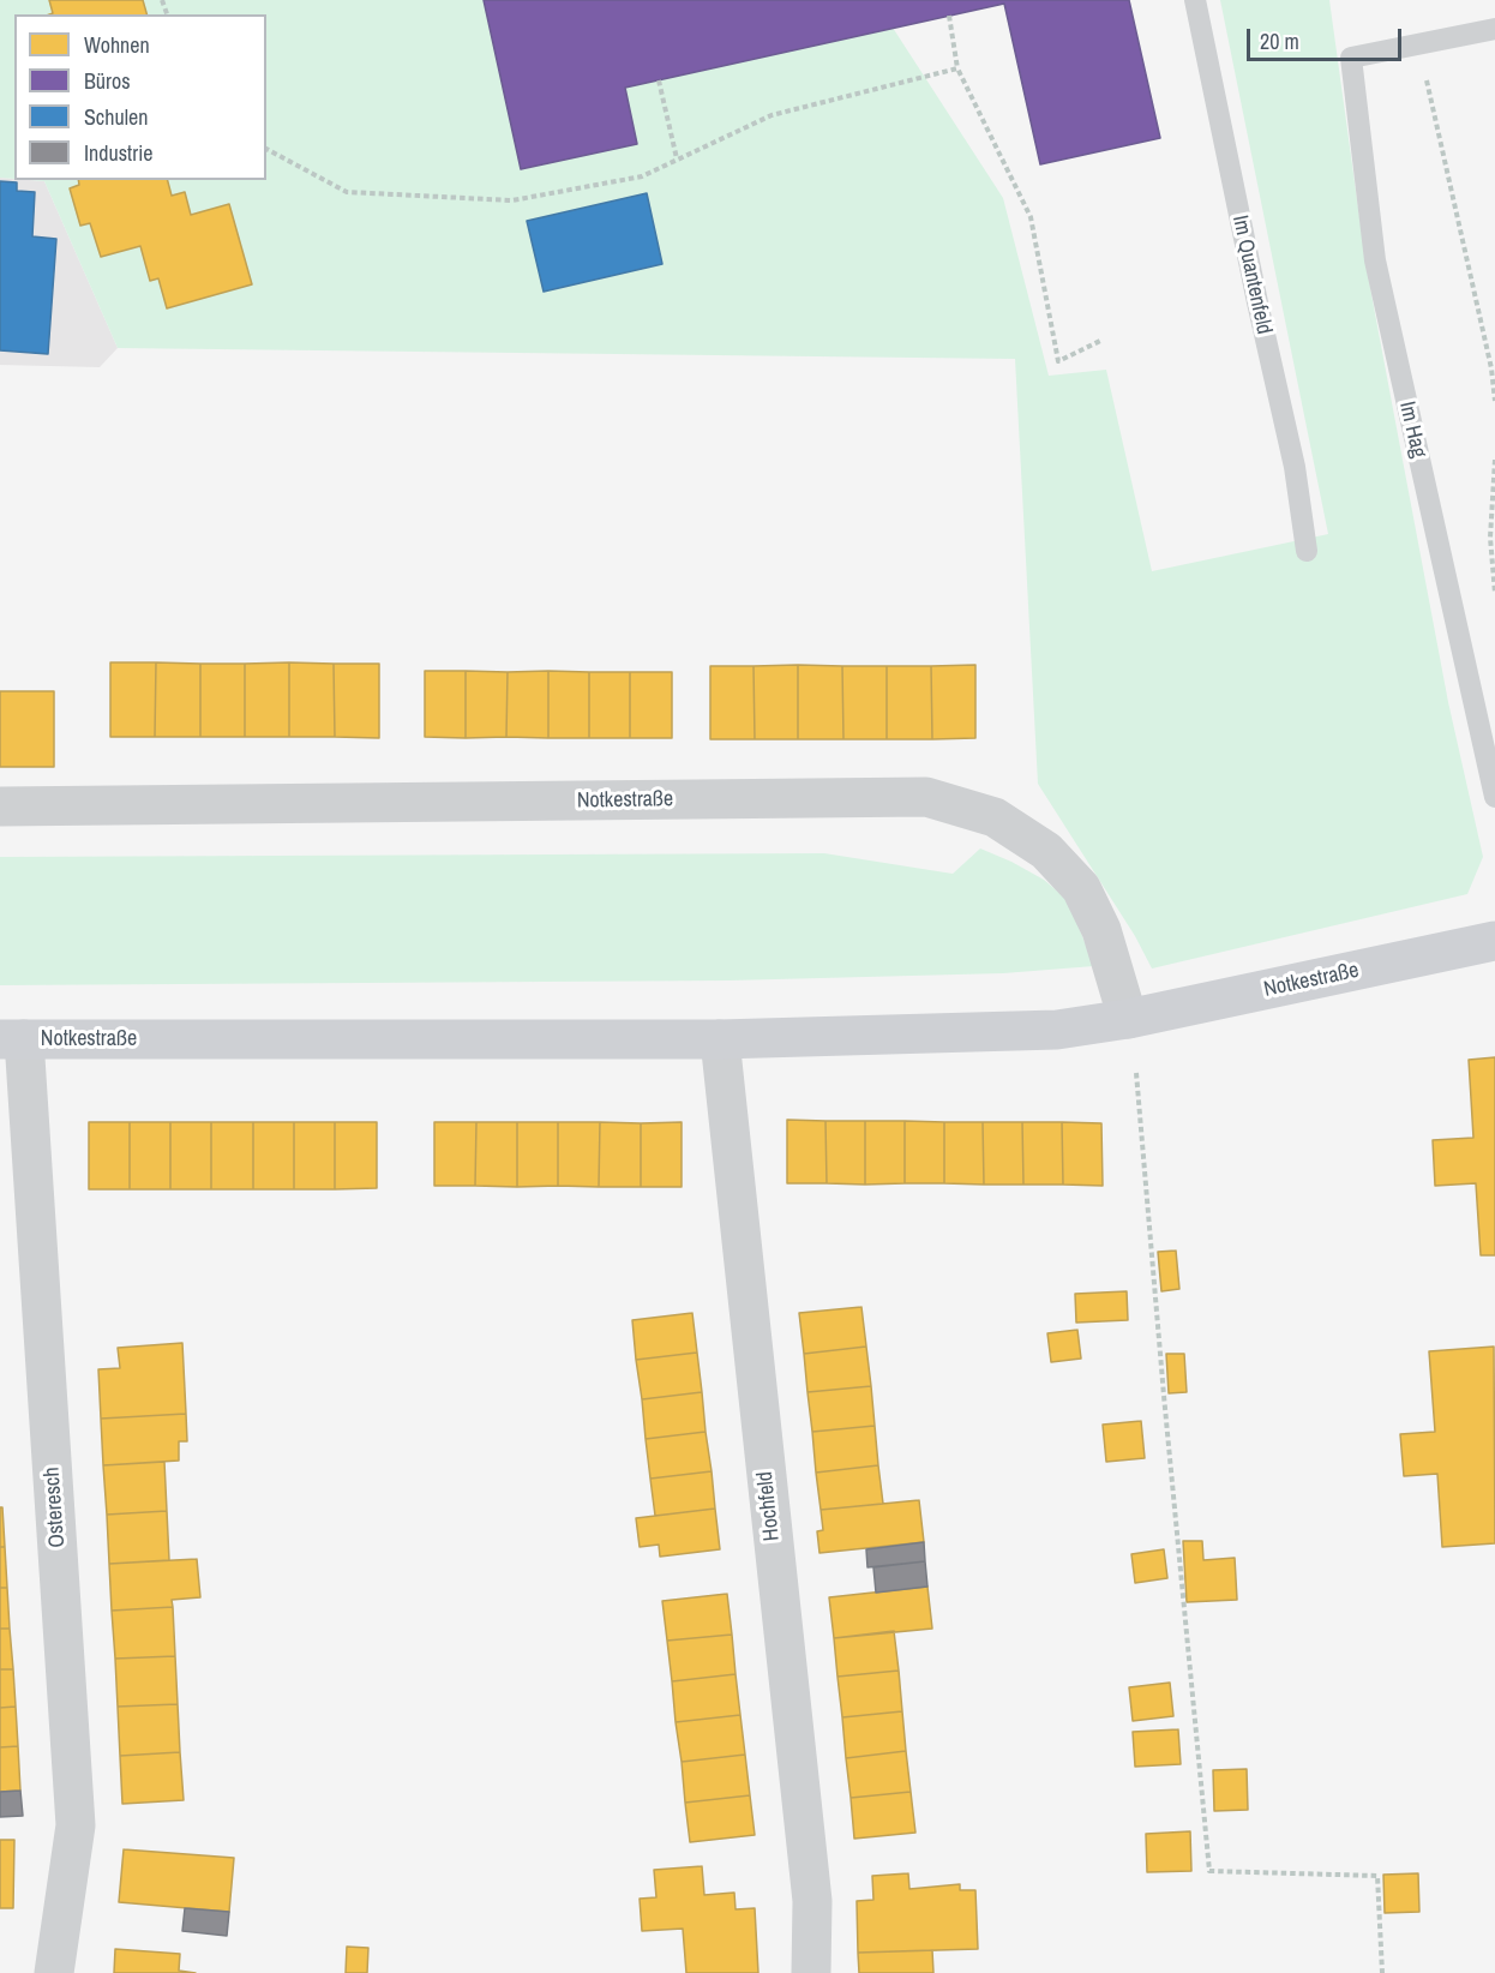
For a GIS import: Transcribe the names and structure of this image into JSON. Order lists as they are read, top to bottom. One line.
{"streets":{"street":["Notkestraße","Hochfeld","Osteresch"],"lane":["Im Quantenfeld","Im Hag"]},"crossings":[["Notkestraße","Hochfeld"],["Notkestraße","Osteresch"]],"legend":["Wohnen","Büros","Schulen","Industrie"],"scale_bar":"20 m"}
